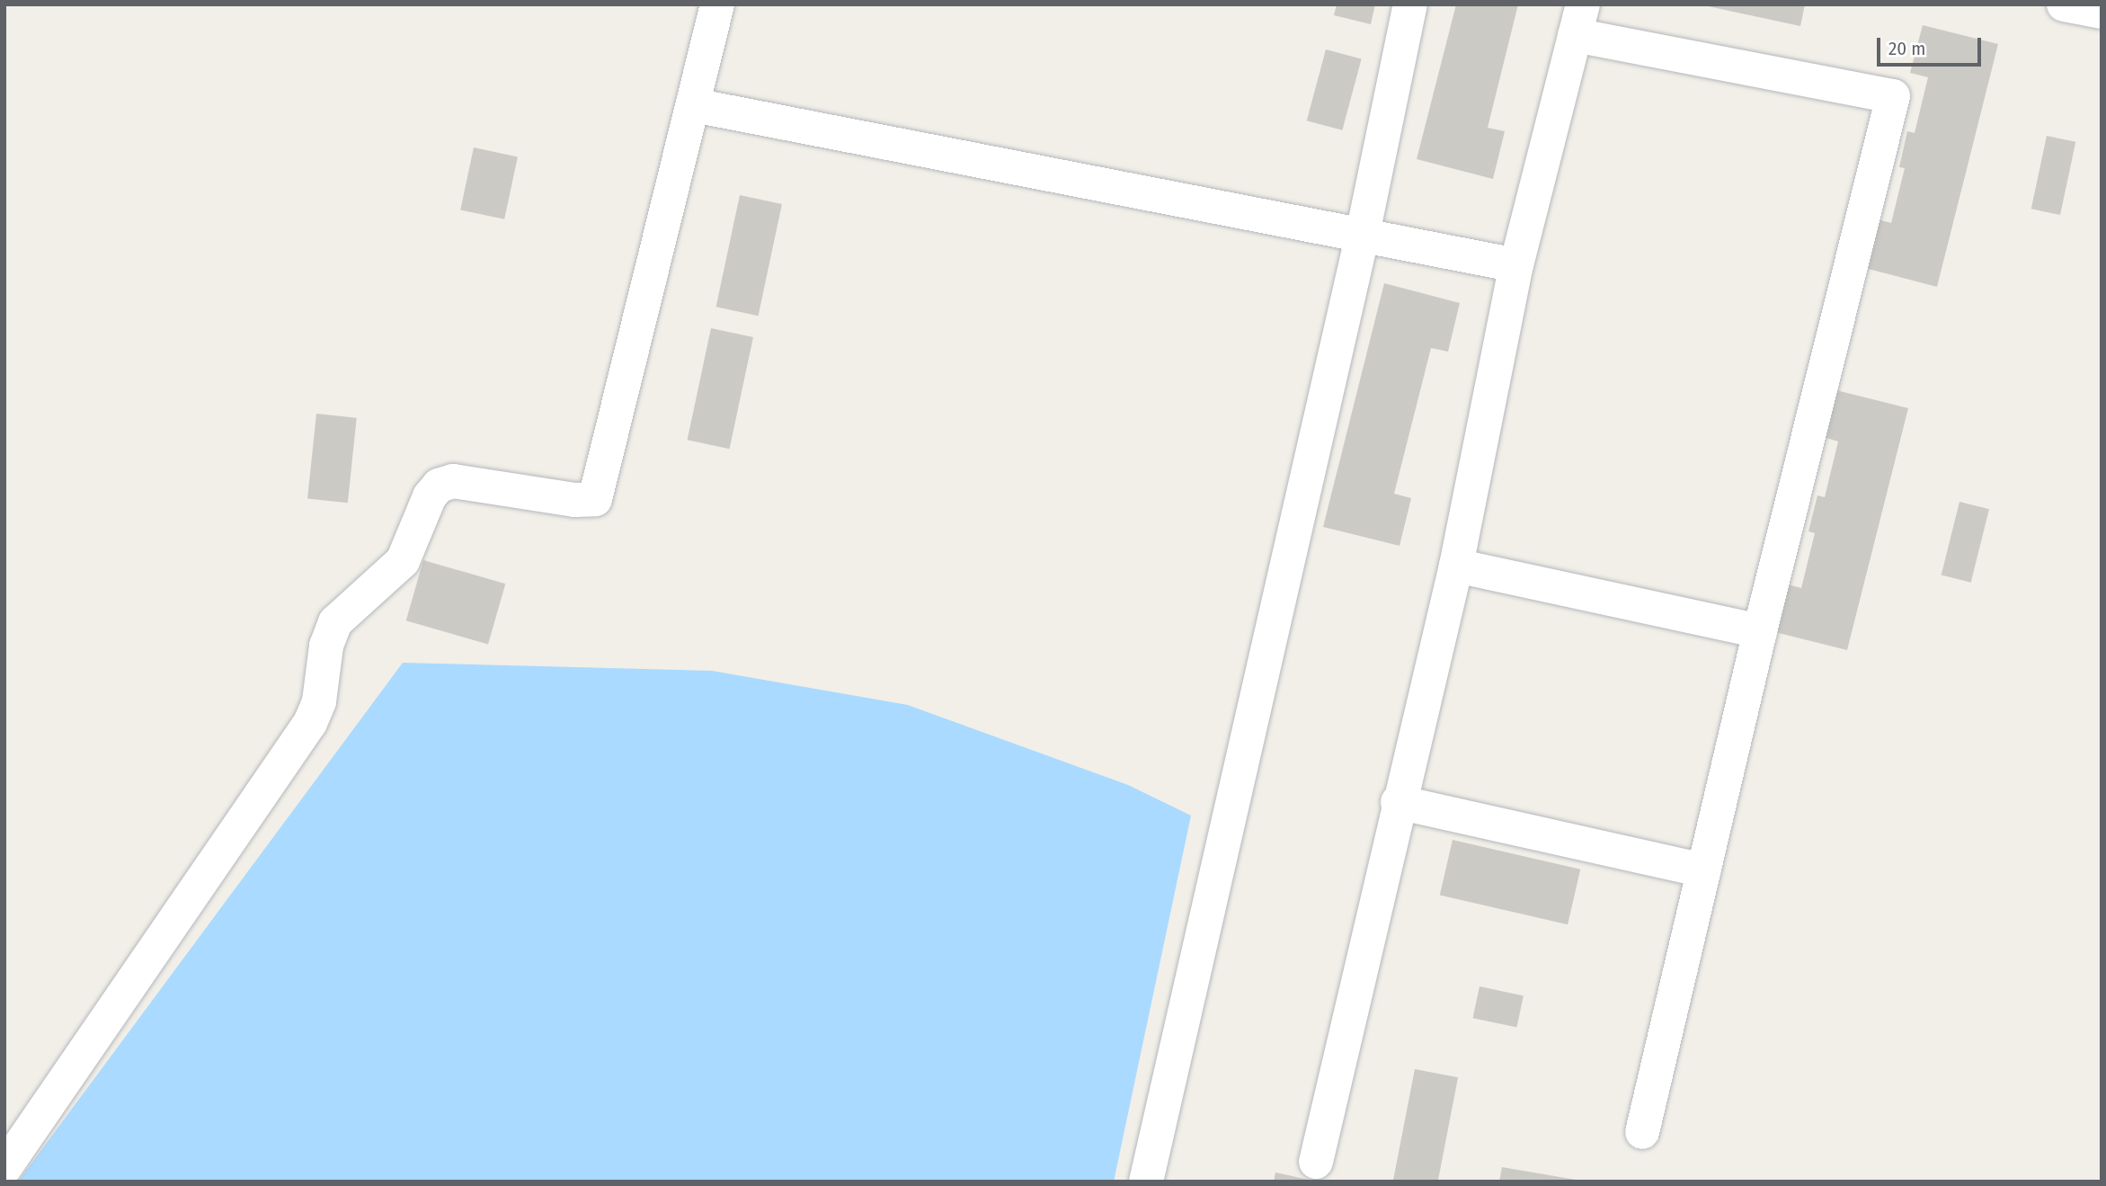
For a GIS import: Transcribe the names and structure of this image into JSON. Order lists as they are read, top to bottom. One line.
{"scale_bar":"20 m"}
